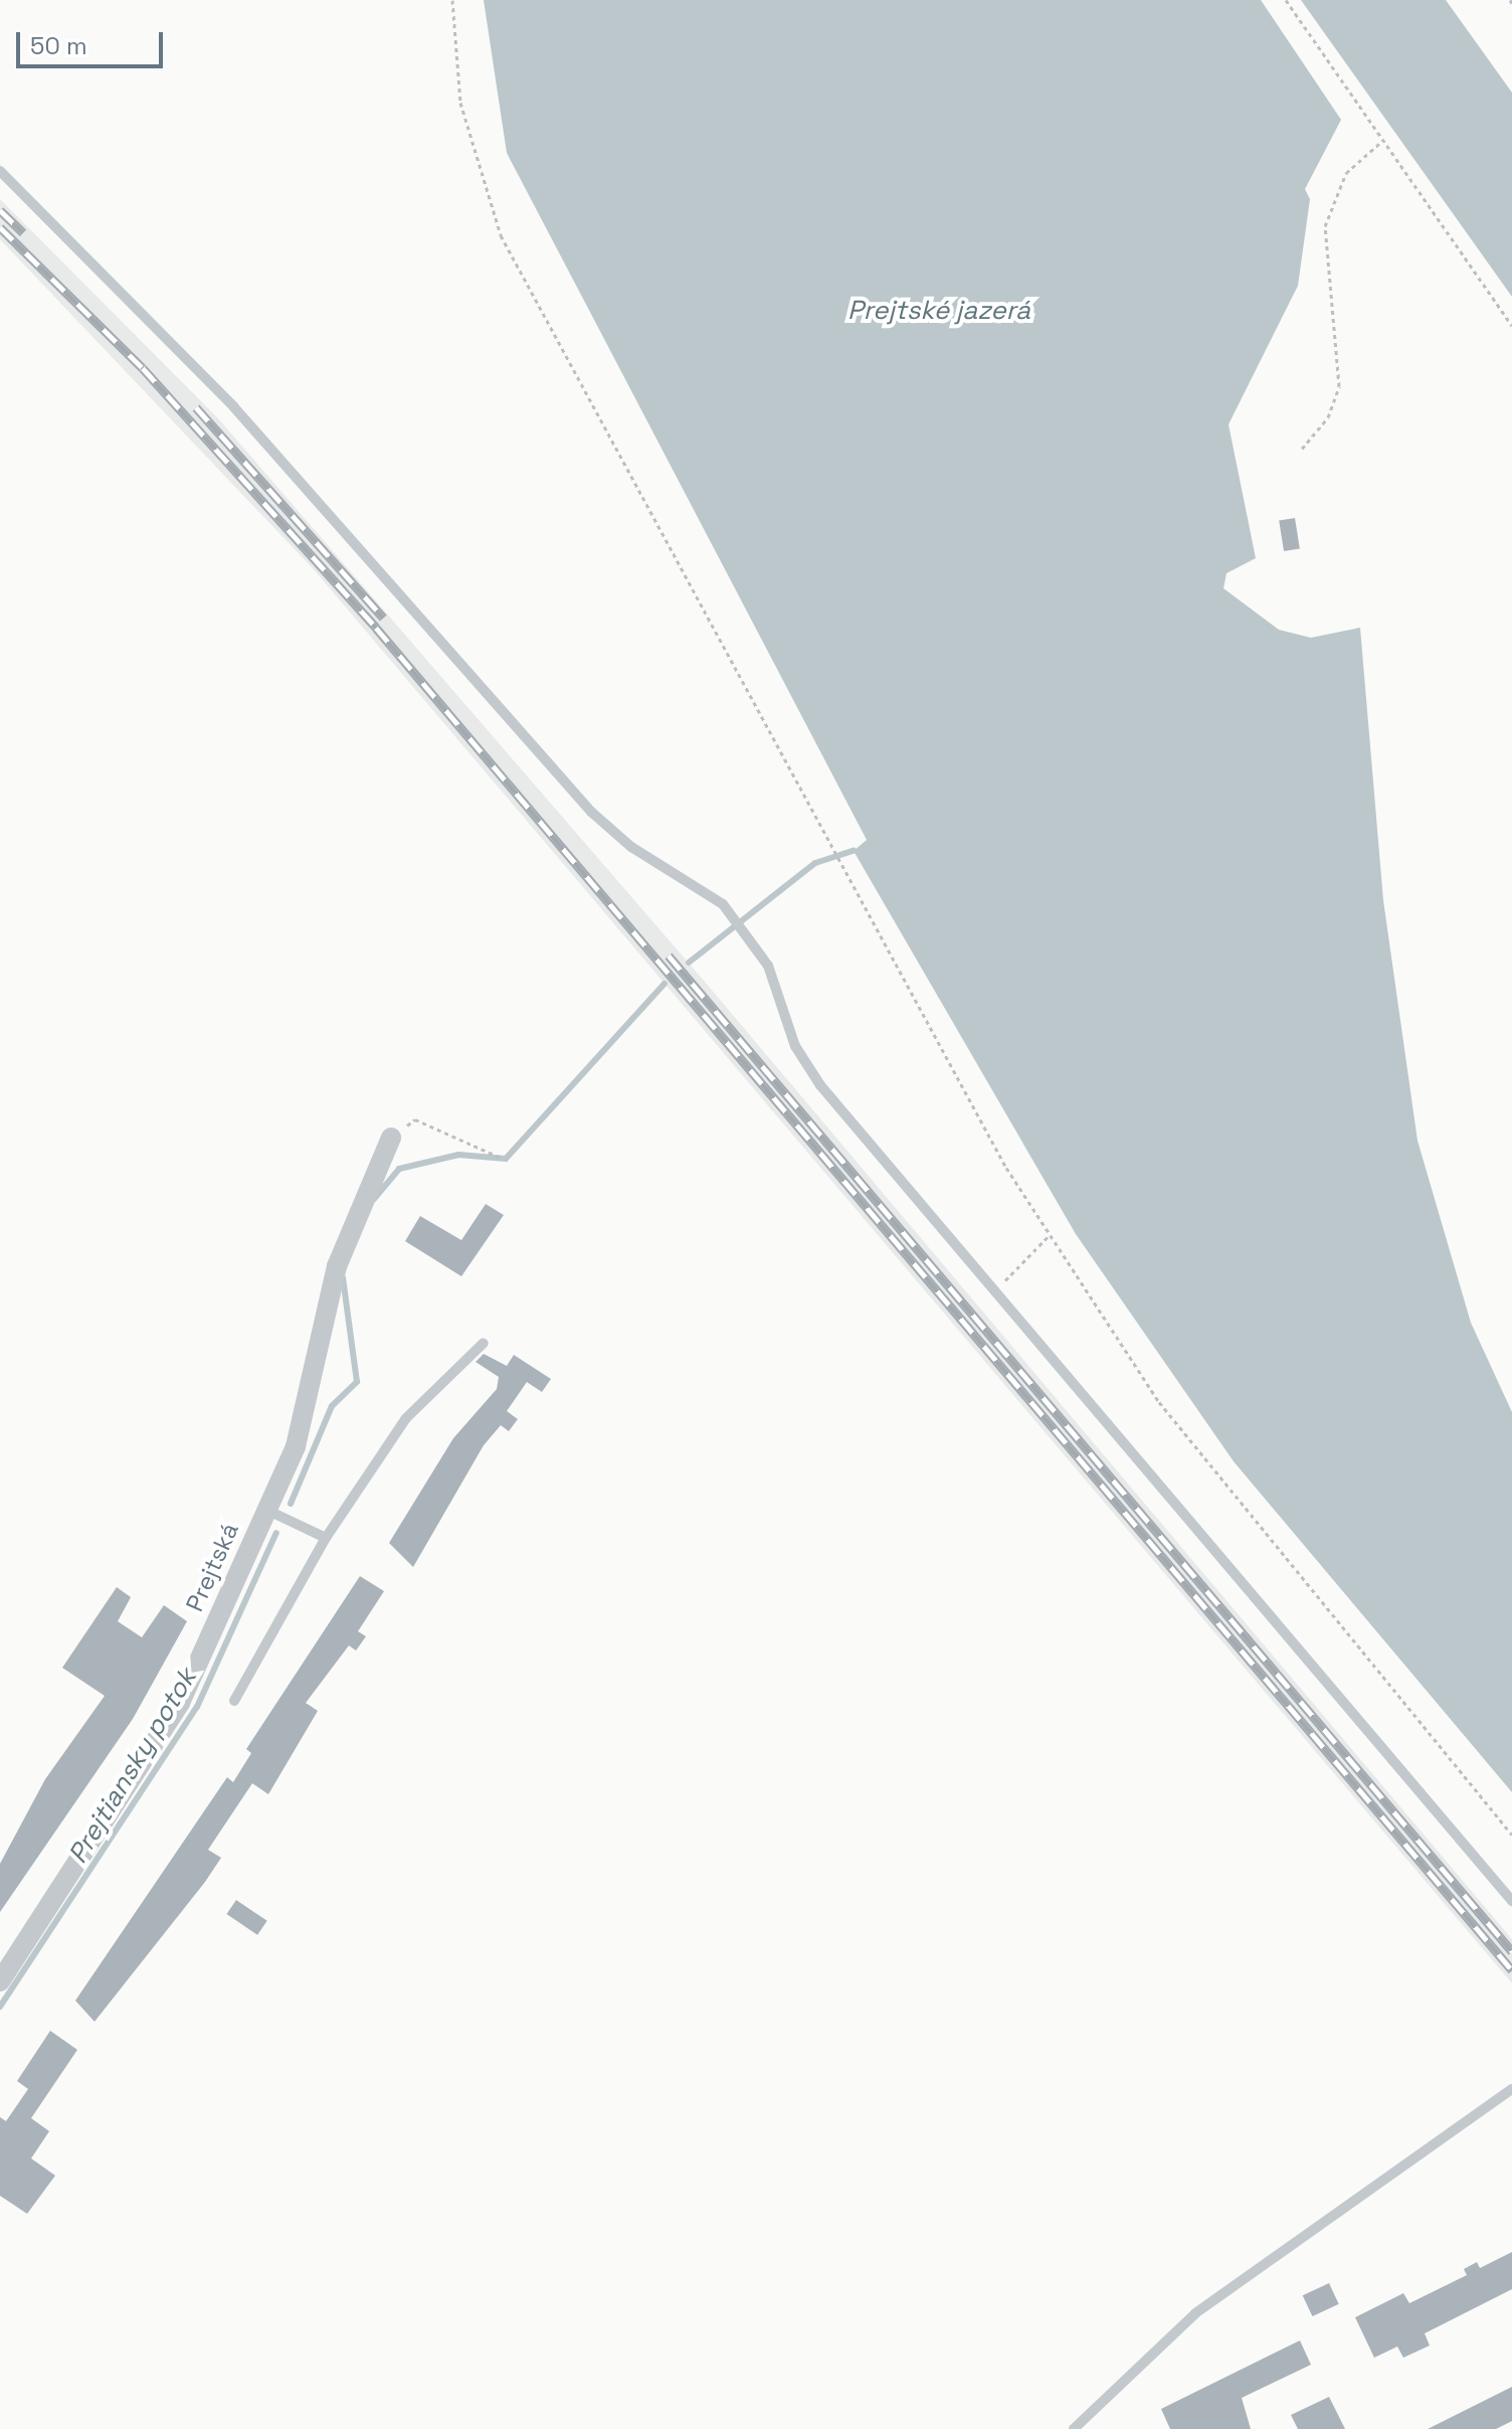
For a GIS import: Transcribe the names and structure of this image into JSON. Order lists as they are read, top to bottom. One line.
{"streets":{"street":["Prejtská"]},"water":["Prejtské jazerá","Prejtiansky potok"],"scale_bar":"50 m"}
